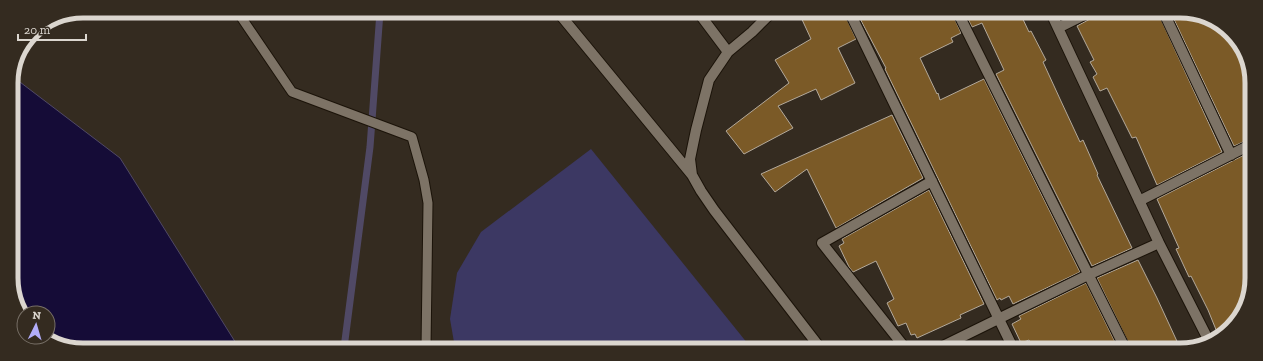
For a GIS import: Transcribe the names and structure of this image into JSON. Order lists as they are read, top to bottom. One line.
{"scale_bar":"20 m","north":"top"}
